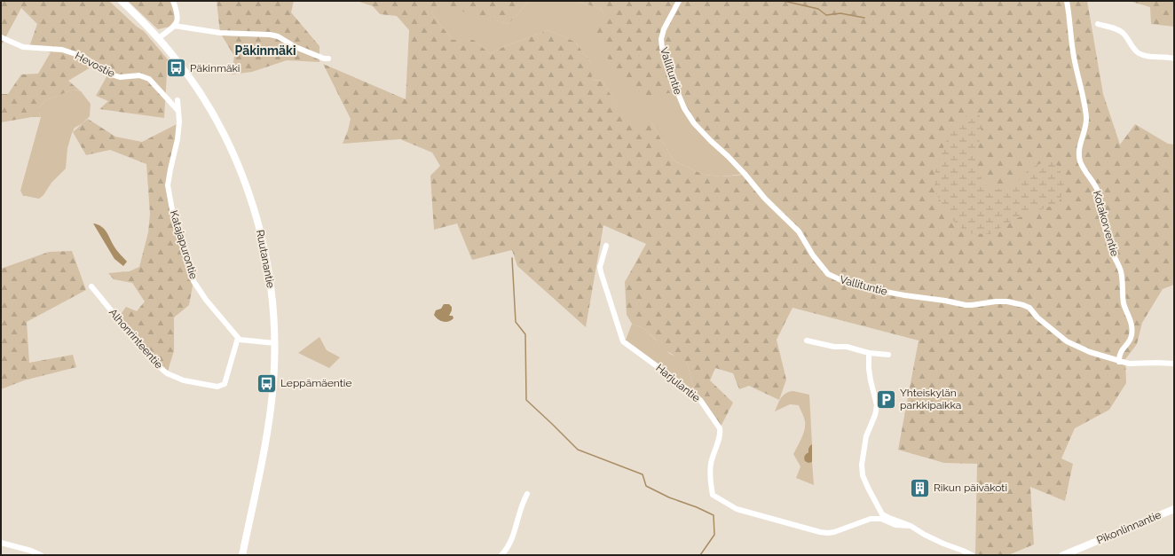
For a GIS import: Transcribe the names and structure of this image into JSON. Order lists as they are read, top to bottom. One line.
{"streets":{"street":["Hevostie","Vallituntie","Kotakorventie","Katajapurontie","Ruutanantie","Alhonrinteentie","Harjulantie","Pikonlinnantie"]},"crossings":[["Hevostie","Katajapurontie"],["Vallituntie","Kotakorventie"],["Katajapurontie","Alhonrinteentie"]],"districts":["Päkinmäki"],"places":{"bus stop":["Päkinmäki","Leppämäentie"],"parking":["Yhteiskylän parkkipaikka"],"building":["Rikun päiväkoti"]}}
